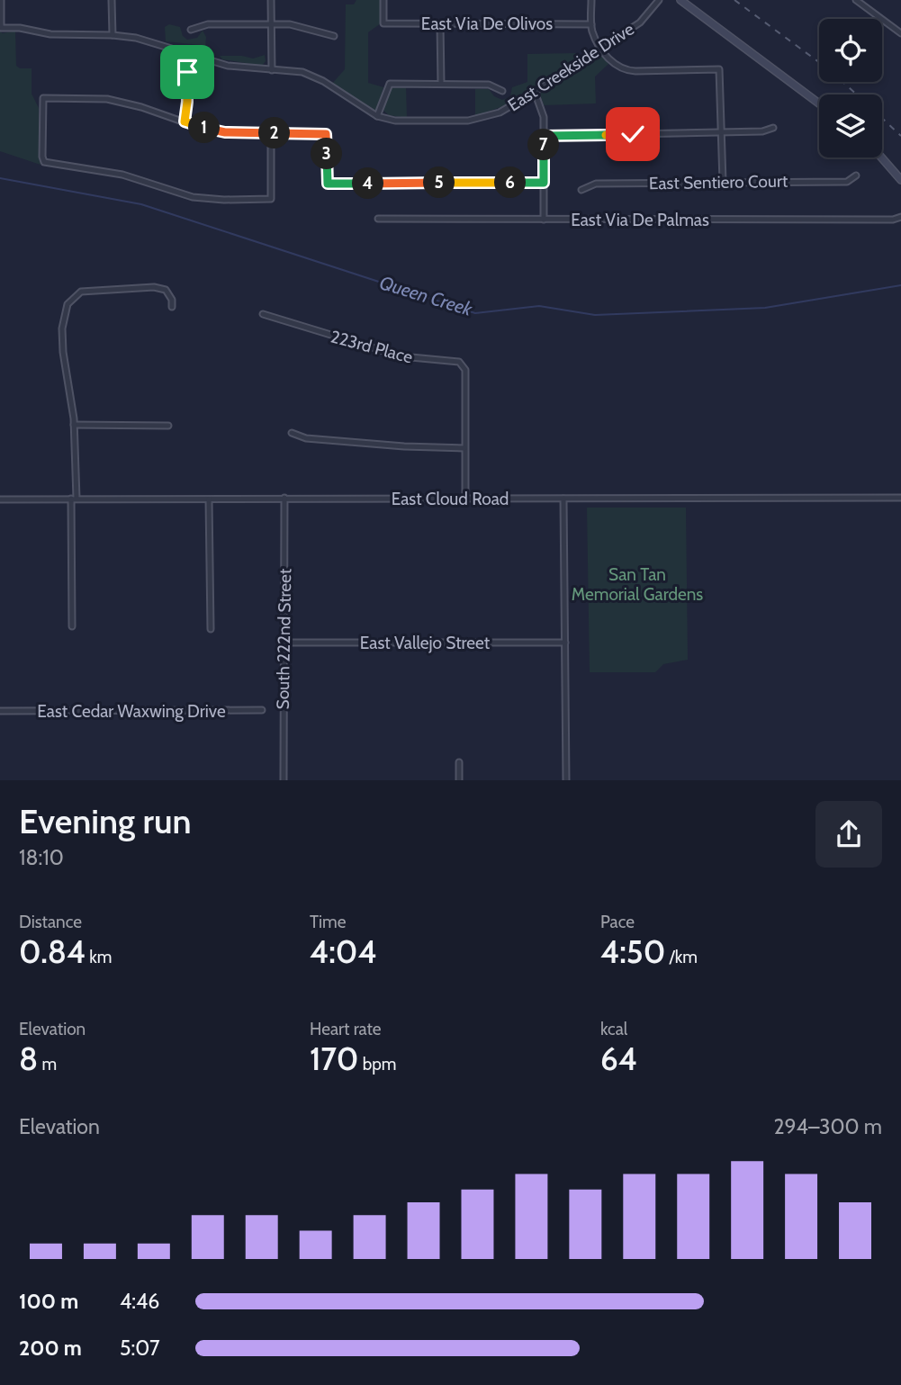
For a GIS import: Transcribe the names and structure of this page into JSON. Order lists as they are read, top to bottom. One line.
{"streets":{"street":["East Via De Olivos","East Creekside Drive","East Sentiero Court","East Via De Palmas","223rd Place","East Cloud Road","South 222nd Street","East Vallejo Street","East Cedar Waxwing Drive"]},"crossings":[["223rd Place","East Cloud Road"],["East Cloud Road","South 222nd Street"],["South 222nd Street","East Vallejo Street"]],"water":["Queen Creek"],"parks":["San Tan Memorial Gardens"],"page":{"pins":["1","2","7","3","5","6","4"],"heading":["Evening run","18:10"],"stats":[["Distance","0.84 km"],["Time","4:04"],["Pace","4:50 /km"],["Elevation","8 m"],["Heart rate","170 bpm"],["kcal","64"]],"chart":["Elevation","294–300 m"],"list":[{"name":"100 m","note":"4:46"},{"name":"200 m","note":"5:07"}]}}
